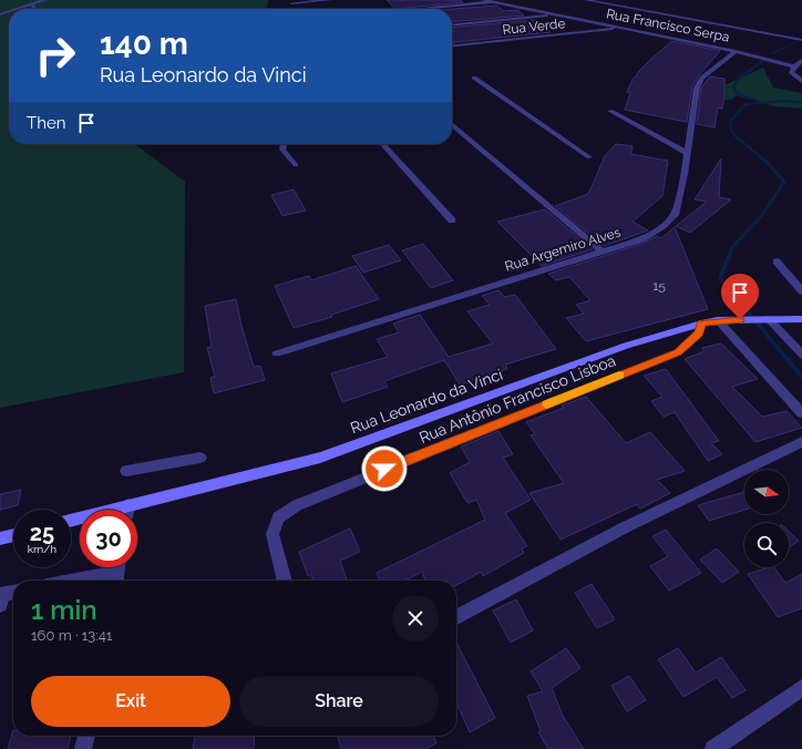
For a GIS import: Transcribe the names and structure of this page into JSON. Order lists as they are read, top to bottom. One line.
{"streets":{"street":["Rua Francisco Serpa","Rua Verde","Rua Argemiro Alves","Rua Antônio Francisco Lisboa","Rua Leonardo da Vinci"]},"crossings":[["Rua Francisco Serpa","Rua Verde"],["Rua Francisco Serpa","Rua Argemiro Alves"],["Rua Antônio Francisco Lisboa","Rua Leonardo da Vinci"]],"house_numbers":["15"],"north":"right","page":{"turn":["140 m","Rua Leonardo da Vinci"],"then":"Then","speed":"25 km/h","limit":"30","heading":["1 min","160 m · 13:41"],"buttons":["Exit","Share"]}}
